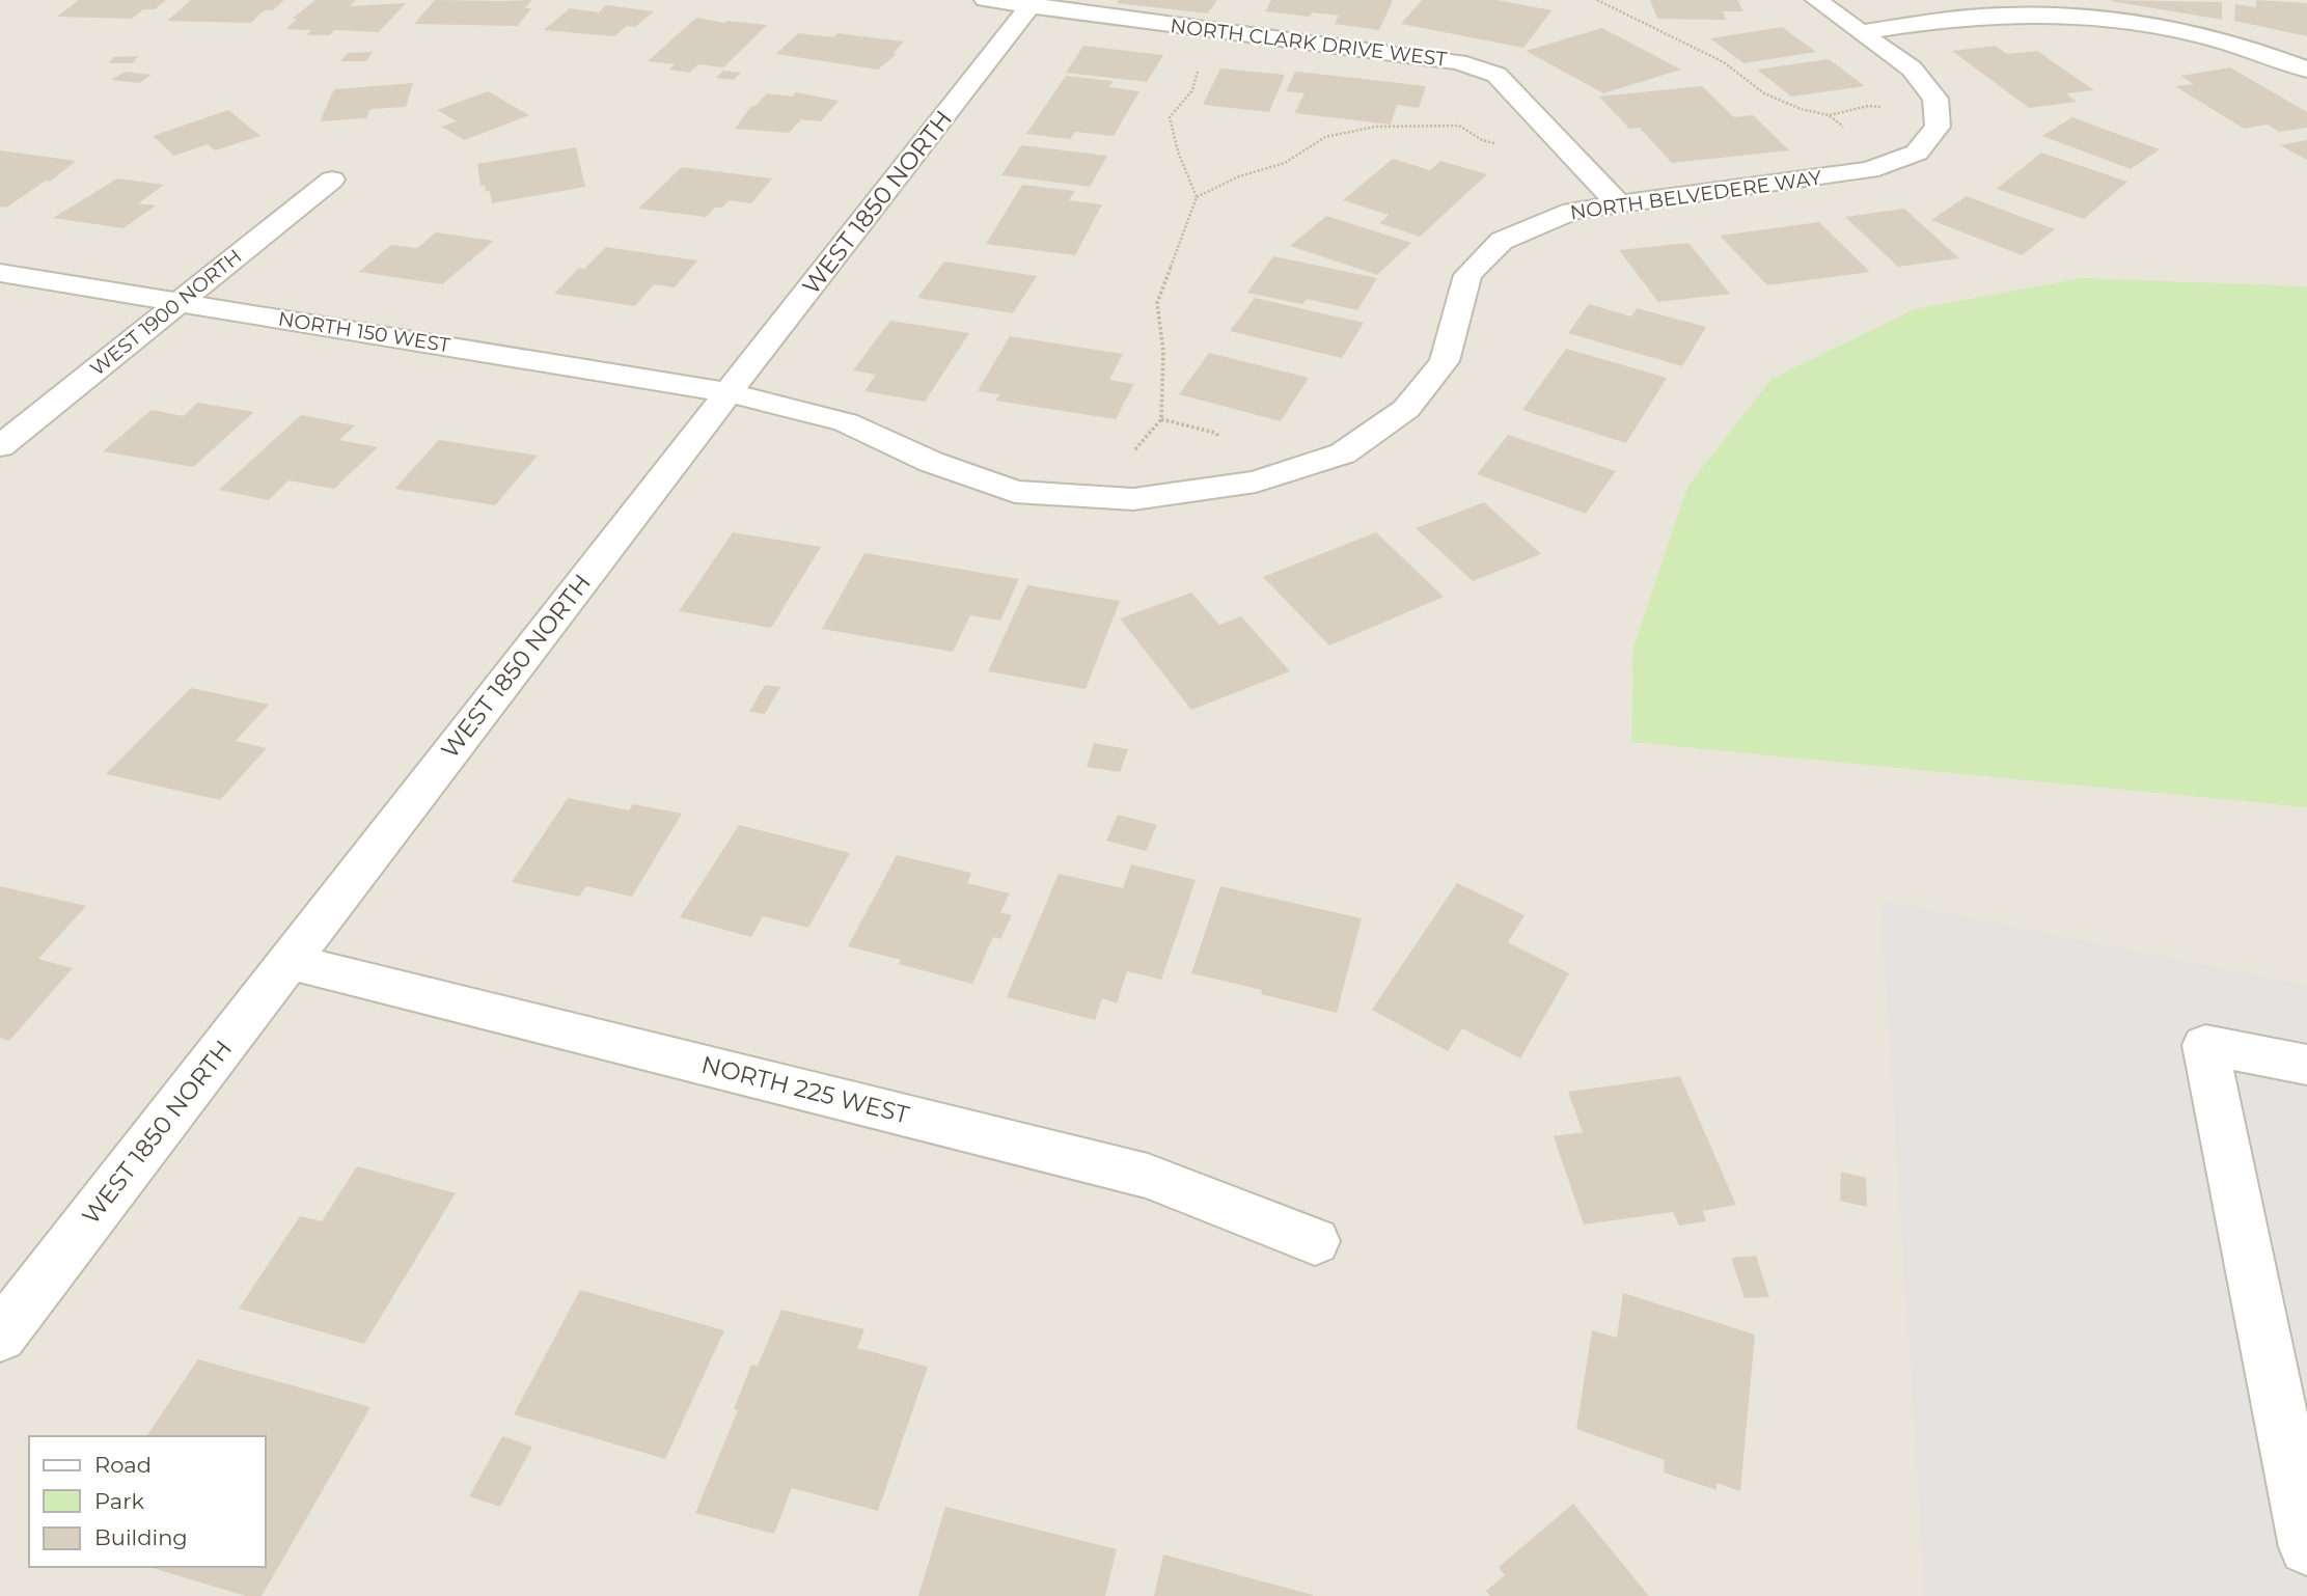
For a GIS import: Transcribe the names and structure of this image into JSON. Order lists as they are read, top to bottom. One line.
{"streets":{"street":["NORTH CLARK DRIVE WEST","NORTH BELVEDERE WAY","WEST 1850 NORTH","WEST 1900 NORTH","NORTH 150 WEST","NORTH 225 WEST"]},"crossings":[["NORTH CLARK DRIVE WEST","NORTH BELVEDERE WAY"],["NORTH CLARK DRIVE WEST","WEST 1850 NORTH"],["NORTH BELVEDERE WAY","WEST 1850 NORTH"],["NORTH BELVEDERE WAY","NORTH 150 WEST"],["WEST 1850 NORTH","NORTH 150 WEST"],["WEST 1850 NORTH","NORTH 225 WEST"],["WEST 1900 NORTH","NORTH 150 WEST"]],"legend":["Road","Park","Building"]}
